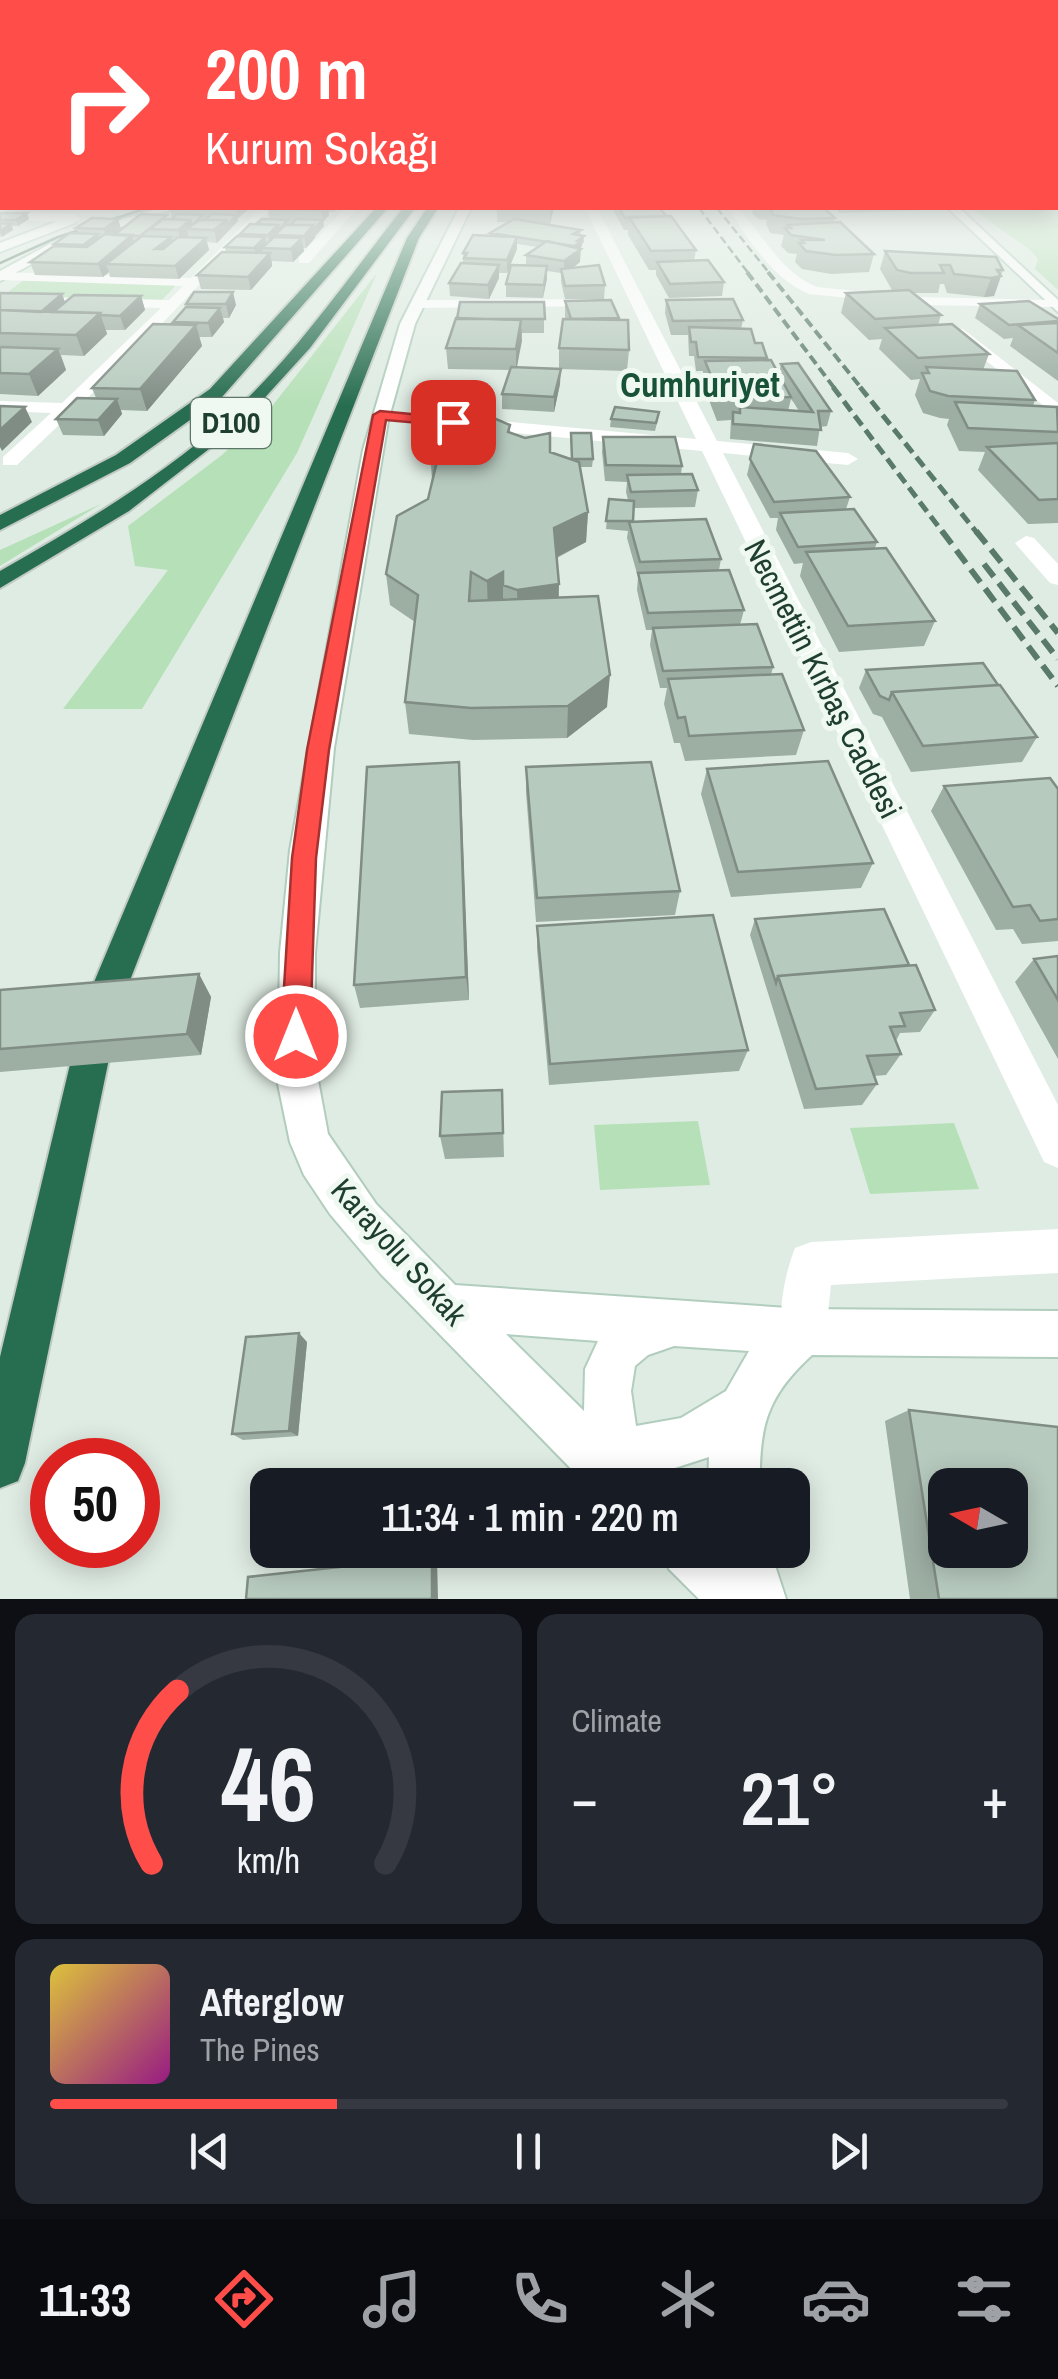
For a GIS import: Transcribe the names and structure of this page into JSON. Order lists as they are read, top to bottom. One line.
{"streets":{"highway":["D100"],"street":["Necmettin Kırbaş Caddesi","Karayolu Sokak"]},"districts":["Cumhuriyet"],"north":"left","page":{"turn":["200 m","Kurum Sokağı"],"limit":"50","trip":"11:34 · 1 min · 220 m","tile":"Climate","heat":["−","21°","+"],"song":["Afterglow","The Pines"],"tabs":"11:33","gauge":["46","km/h"]}}
